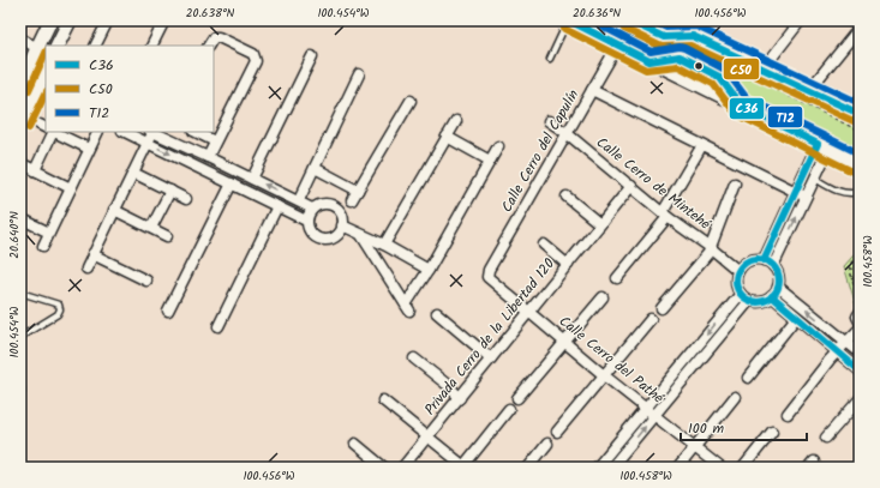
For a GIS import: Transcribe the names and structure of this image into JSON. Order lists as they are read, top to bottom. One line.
{"streets":{"street":["Calle Cerro del Capulín","Calle Cerro de Mintehé","Privada Cerro de la Libertad 120","Calle Cerro del Pathé"]},"crossings":[["Calle Cerro del Capulín","Calle Cerro de Mintehé"],["Calle Cerro del Capulín","Calle Cerro del Pathé"],["Calle Cerro de Mintehé","Privada Cerro de la Libertad 120"],["Privada Cerro de la Libertad 120","Calle Cerro del Pathé"]],"lines":["transit line C36","transit line T12","transit line C50"],"legend":["C36","C50","T12"],"scale_bar":"100 m","coordinates":["20.638°N","100.454°W","20.636°N","100.456°W","20.640°N","100.458°W"]}
